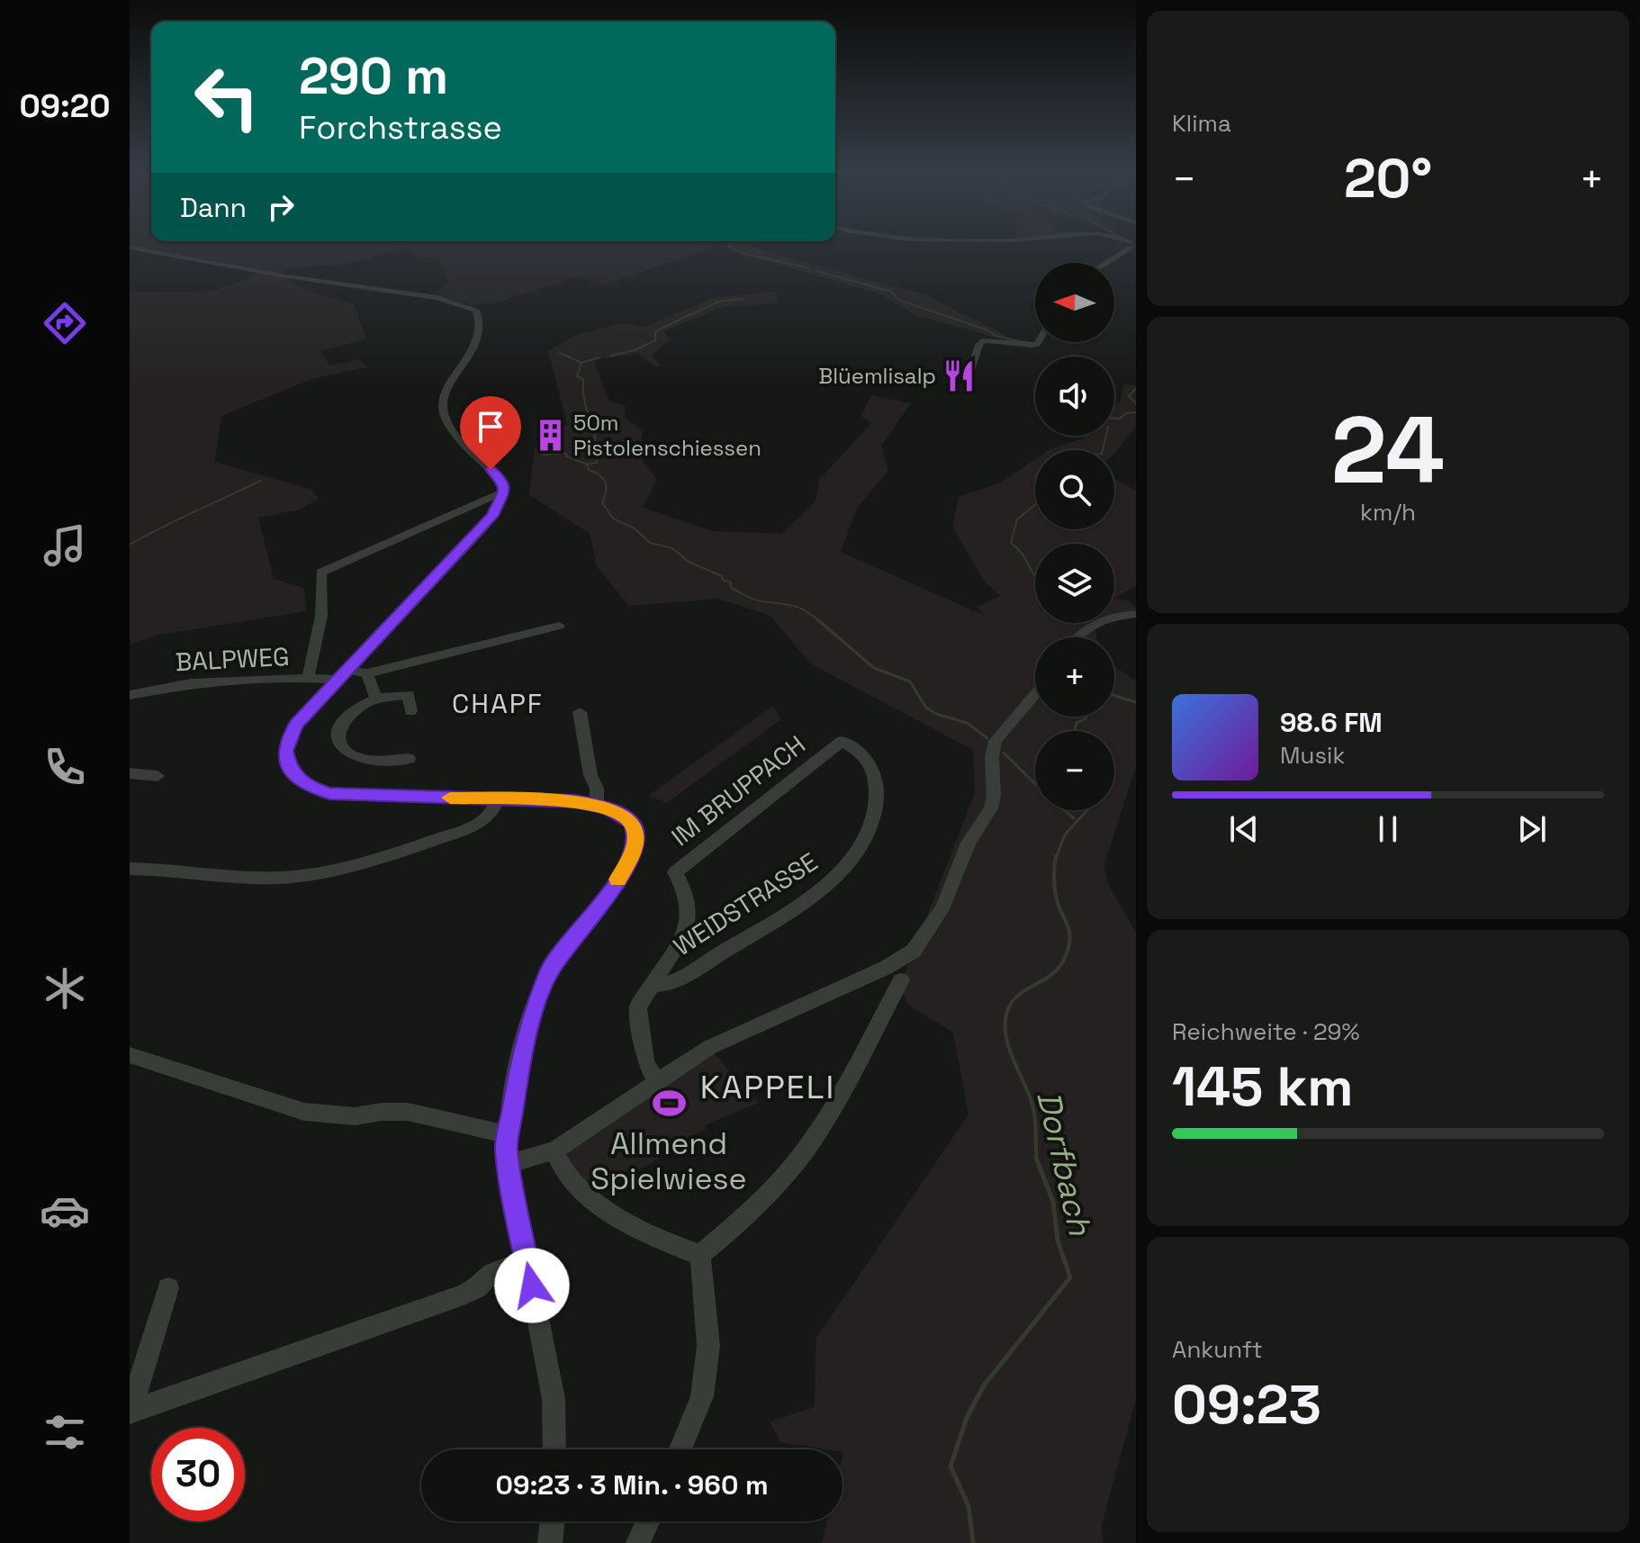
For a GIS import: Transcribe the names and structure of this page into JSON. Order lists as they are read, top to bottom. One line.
{"streets":{"street":["BALPWEG","IM BRUPPACH","WEIDSTRASSE"]},"crossings":[["IM BRUPPACH","WEIDSTRASSE"]],"districts":["CHAPF","KAPPELI"],"water":["Dorfbach"],"places":{"restaurant":["Blüemlisalp"],"building":["50m Pistolenschiessen"],"sports":["Allmend Spielwiese"]},"north":"left","page":{"tabs":"09:20","tile":["Klima",["24","km/h"],["Reichweite · 29%","145 km"],["Ankunft","09:23"]],"turn":["290 m","Forchstrasse"],"heat":["−","20°","+"],"then":"Dann","map_buttons":["+","−"],"song":["98.6 FM","Musik"],"limit":"30","trip":"09:23 · 3 Min. · 960 m"}}
